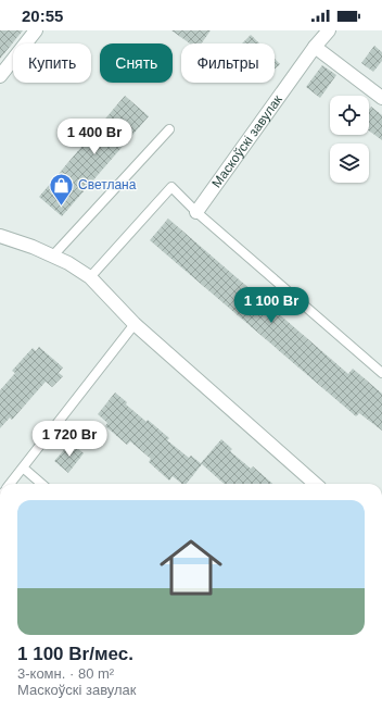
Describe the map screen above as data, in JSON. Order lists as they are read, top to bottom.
{
  "streets": {
    "street": ["Маскоўскі завулак"]
  },
  "places": {
    "shop": ["Светлана"]
  },
  "page": {
    "status": "20:55",
    "chip": ["Купить", "Снять", "Фильтры"],
    "price": ["1 400 Br", "1 100 Br", "1 720 Br"],
    "list": [
      {
        "name": "1 100 Br/мес.",
        "note": "3-комн. · 80 m² · Маскоўскі завулак"
      }
    ]
  }
}
